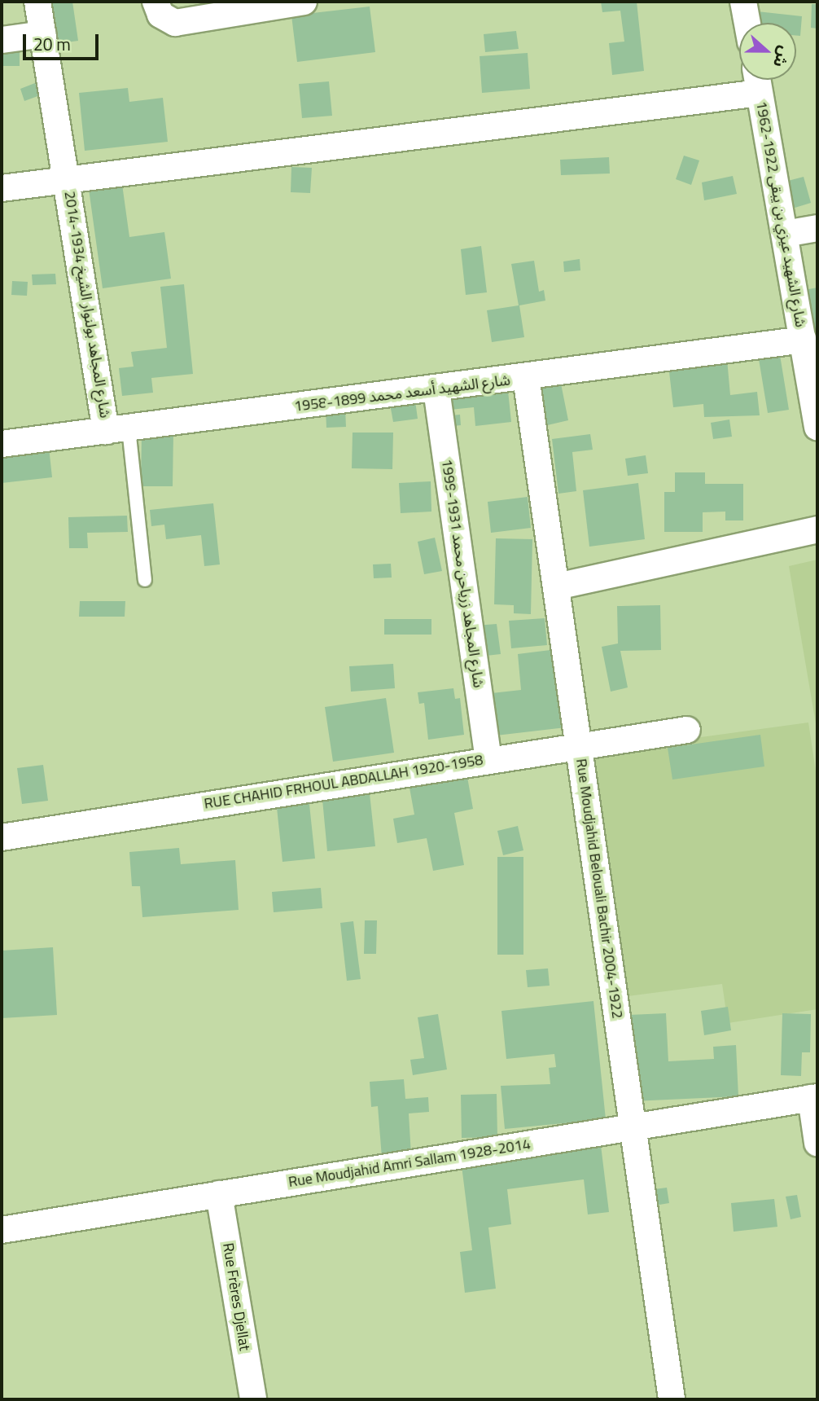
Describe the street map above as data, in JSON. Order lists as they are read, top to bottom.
{
  "streets": {
    "street": [
      "شارع الشهيد عيزي بن يبقى 1922-1962",
      "شارع المجاهد بولنوار الشيخ 1934-2014",
      "شارع الشهيد أسعد محمد 1899-1958",
      "شارع المجاهد زرياحن محمد 1931-1999",
      "RUE CHAHID FRHOUL ABDALLAH 1920-1958",
      "Rue Moudjahid Belouali Bachir 2004-1922",
      "Rue Moudjahid Amri Sallam 1928-2014",
      "Rue Frères Djellat"
    ]
  },
  "crossings": [
    ["شارع الشهيد عيزي بن يبقى 1922-1962", "شارع الشهيد أسعد محمد 1899-1958"],
    ["شارع المجاهد بولنوار الشيخ 1934-2014", "شارع الشهيد أسعد محمد 1899-1958"],
    ["شارع الشهيد أسعد محمد 1899-1958", "شارع المجاهد زرياحن محمد 1931-1999"],
    ["شارع الشهيد أسعد محمد 1899-1958", "Rue Moudjahid Belouali Bachir 2004-1922"],
    ["شارع المجاهد زرياحن محمد 1931-1999", "RUE CHAHID FRHOUL ABDALLAH 1920-1958"],
    ["RUE CHAHID FRHOUL ABDALLAH 1920-1958", "Rue Moudjahid Belouali Bachir 2004-1922"],
    ["Rue Moudjahid Belouali Bachir 2004-1922", "Rue Moudjahid Amri Sallam 1928-2014"],
    ["Rue Moudjahid Amri Sallam 1928-2014", "Rue Frères Djellat"]
  ],
  "scale_bar": "20 m",
  "north": "right"
}
